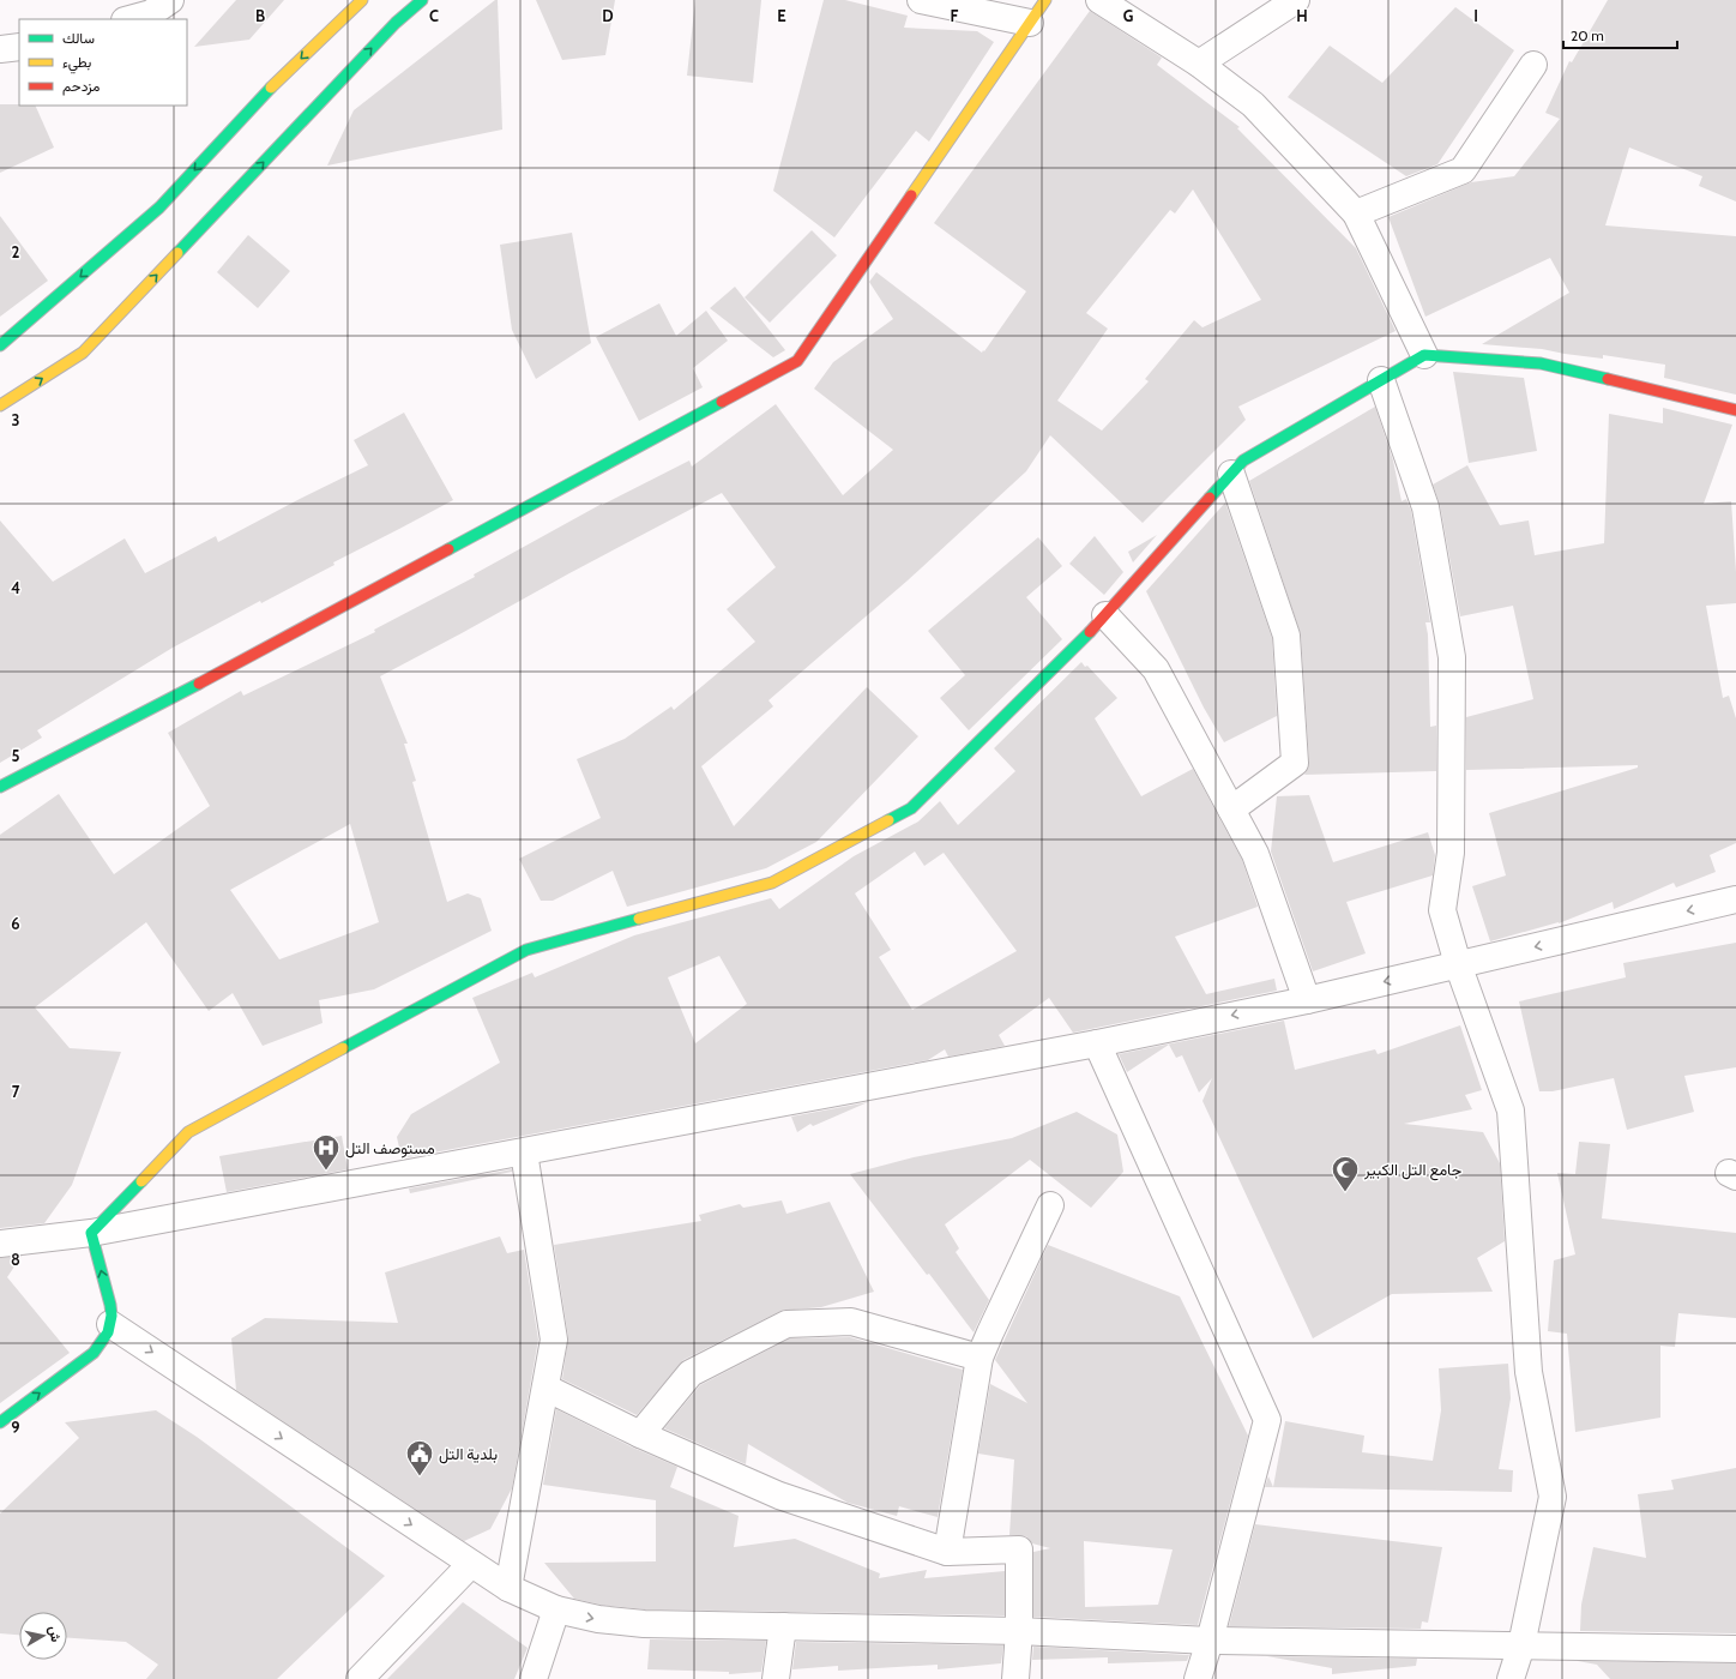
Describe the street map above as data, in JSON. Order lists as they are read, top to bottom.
{
  "places": {
    "hospital": ["مستوصف التل"],
    "mosque": ["جامع التل الكبير"],
    "public building": ["بلدية التل"]
  },
  "legend": ["سالك", "بطيء", "مزدحم"],
  "scale_bar": "20 m",
  "north": "right",
  "grid": {
    "columns": [
      "B",
      "C",
      "D",
      "E",
      "F",
      "G",
      "H",
      "I"
    ],
    "rows": [
      "2",
      "3",
      "4",
      "5",
      "6",
      "7",
      "8",
      "9"
    ]
  }
}
